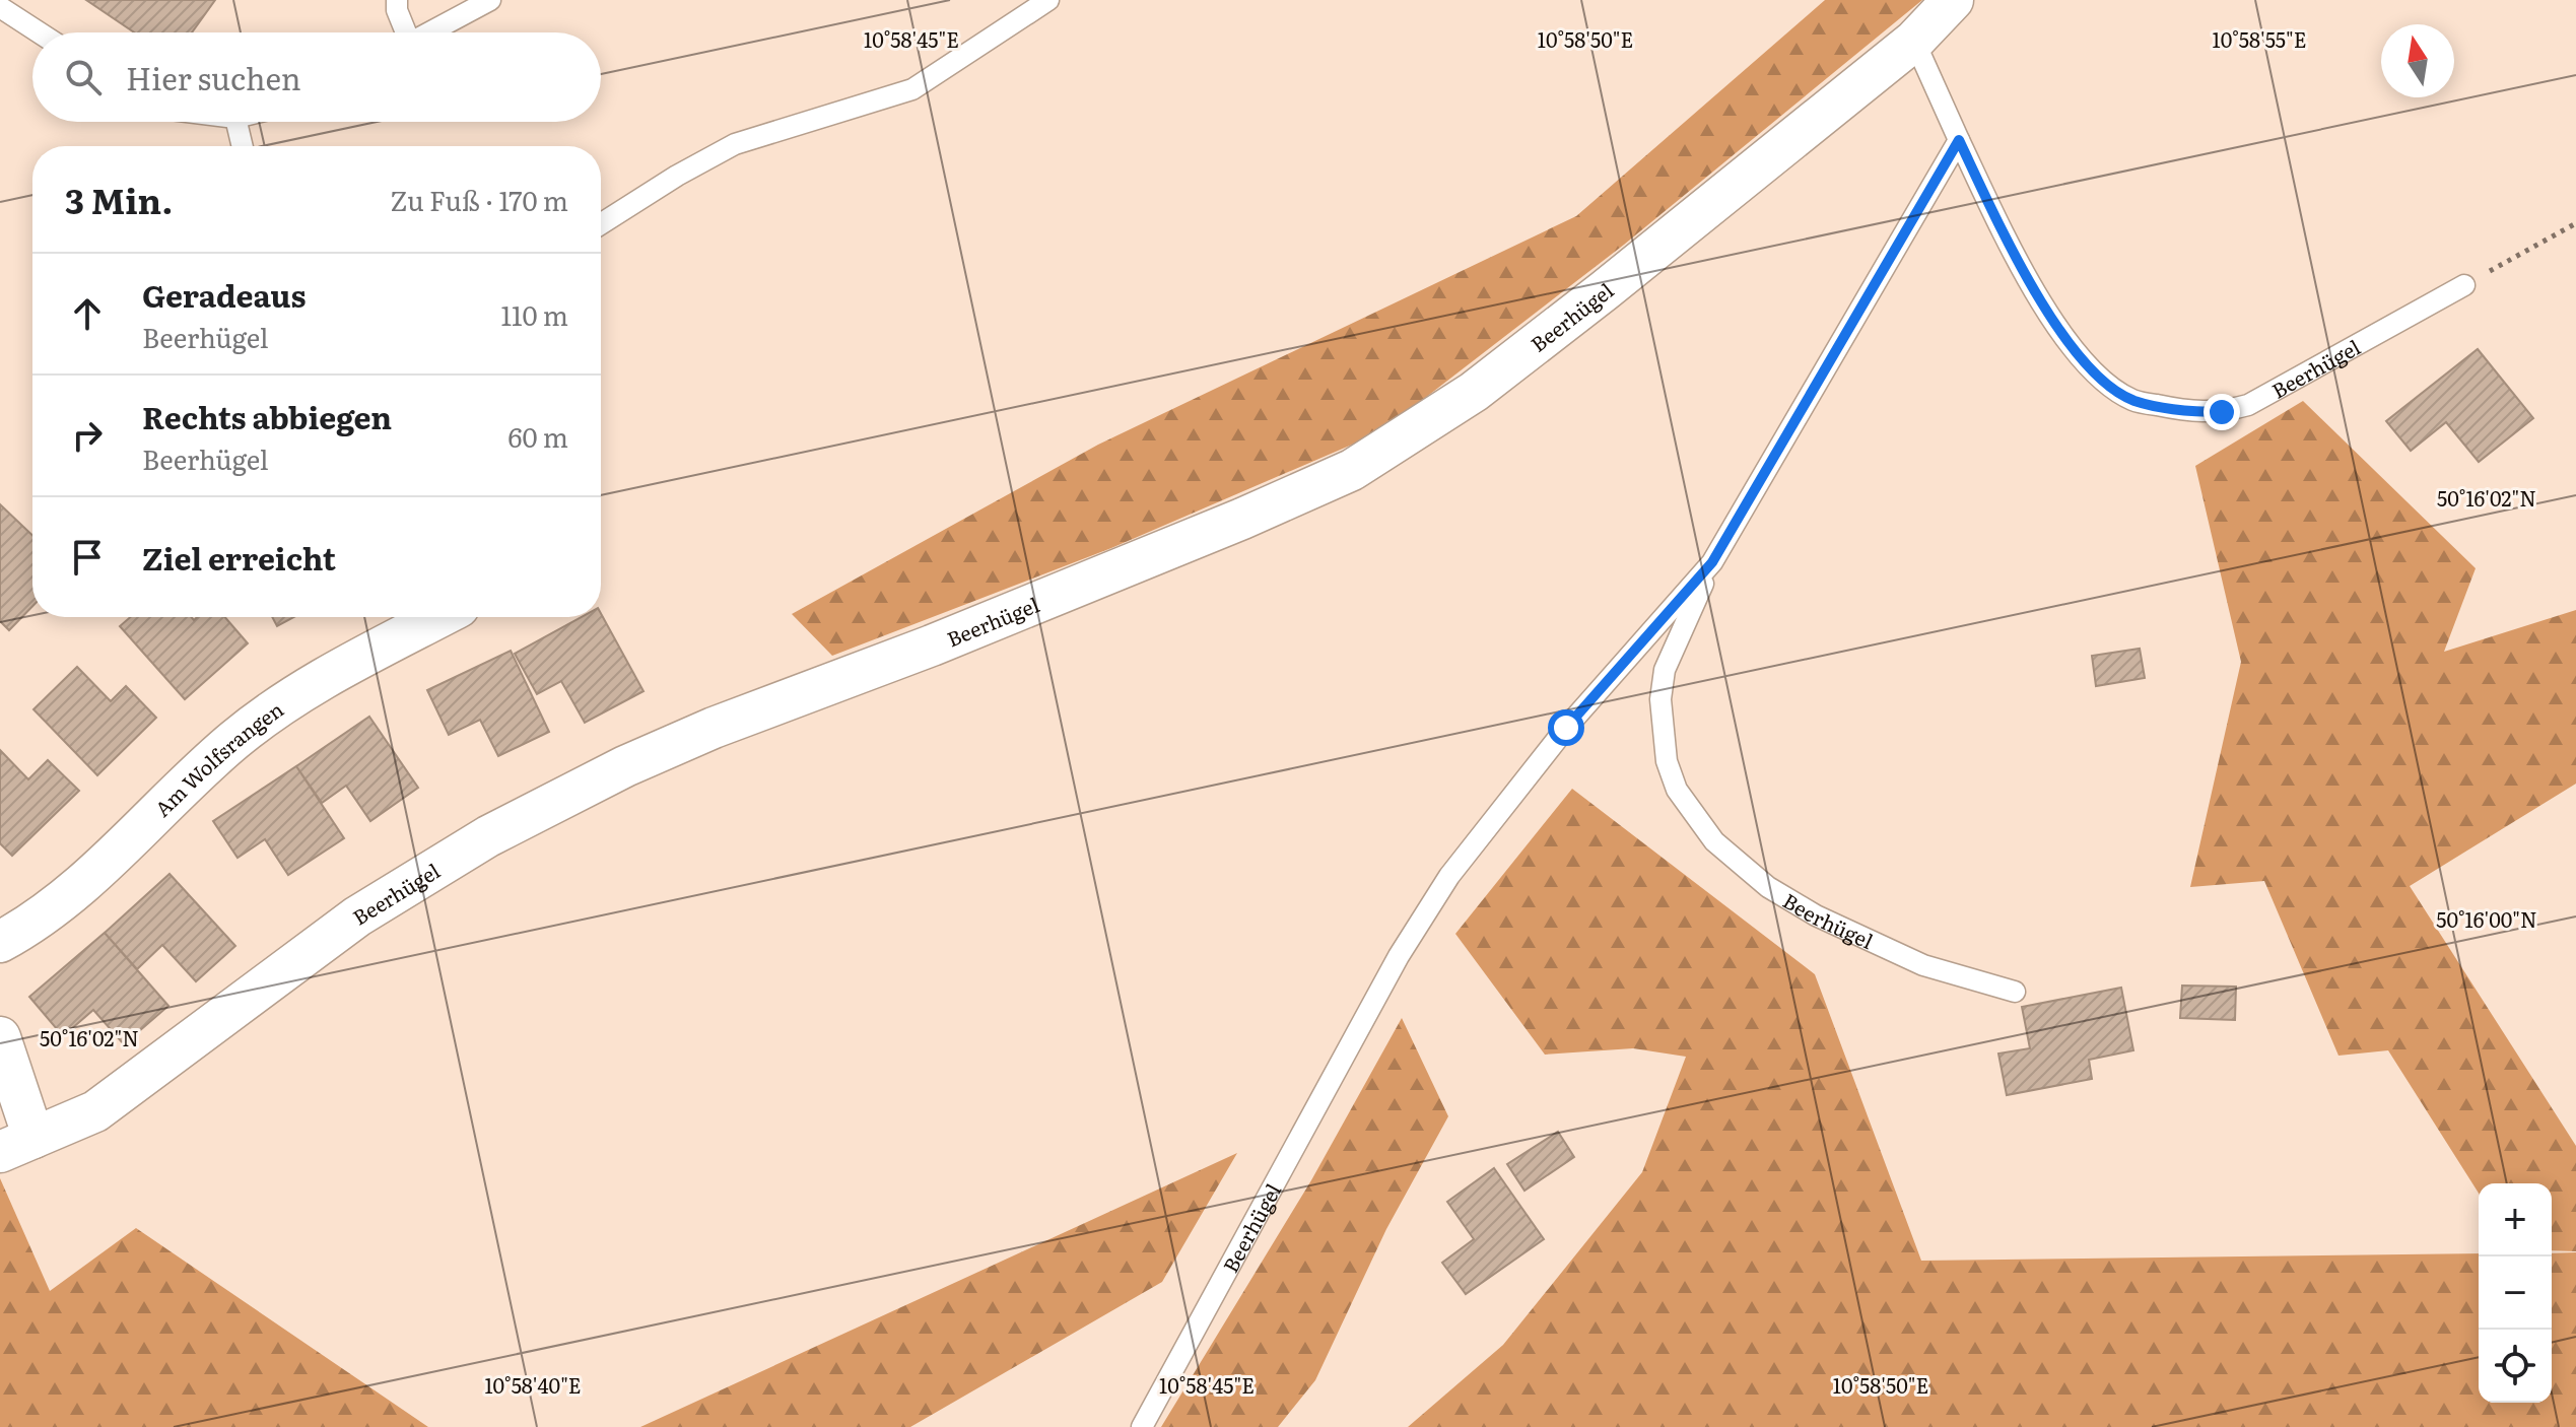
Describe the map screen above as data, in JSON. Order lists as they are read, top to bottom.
{
  "streets": {
    "street": ["Beerhügel", "Am Wolfsrangen"]
  },
  "north": "top",
  "page": {
    "search": "Hier suchen",
    "heading": ["3 Min.", "Zu Fuß · 170 m"],
    "list": [
      ["Geradeaus", "Beerhügel", "110 m"],
      ["Rechts abbiegen", "Beerhügel", "60 m"],
      "Ziel erreicht"
    ],
    "map_buttons": ["+", "−"]
  },
  "coordinates": [
    "10°58'45\"E",
    "10°58'50\"E",
    "10°58'55\"E",
    "50°16'02\"N",
    "50°16'00\"N",
    "10°58'40\"E"
  ]
}
